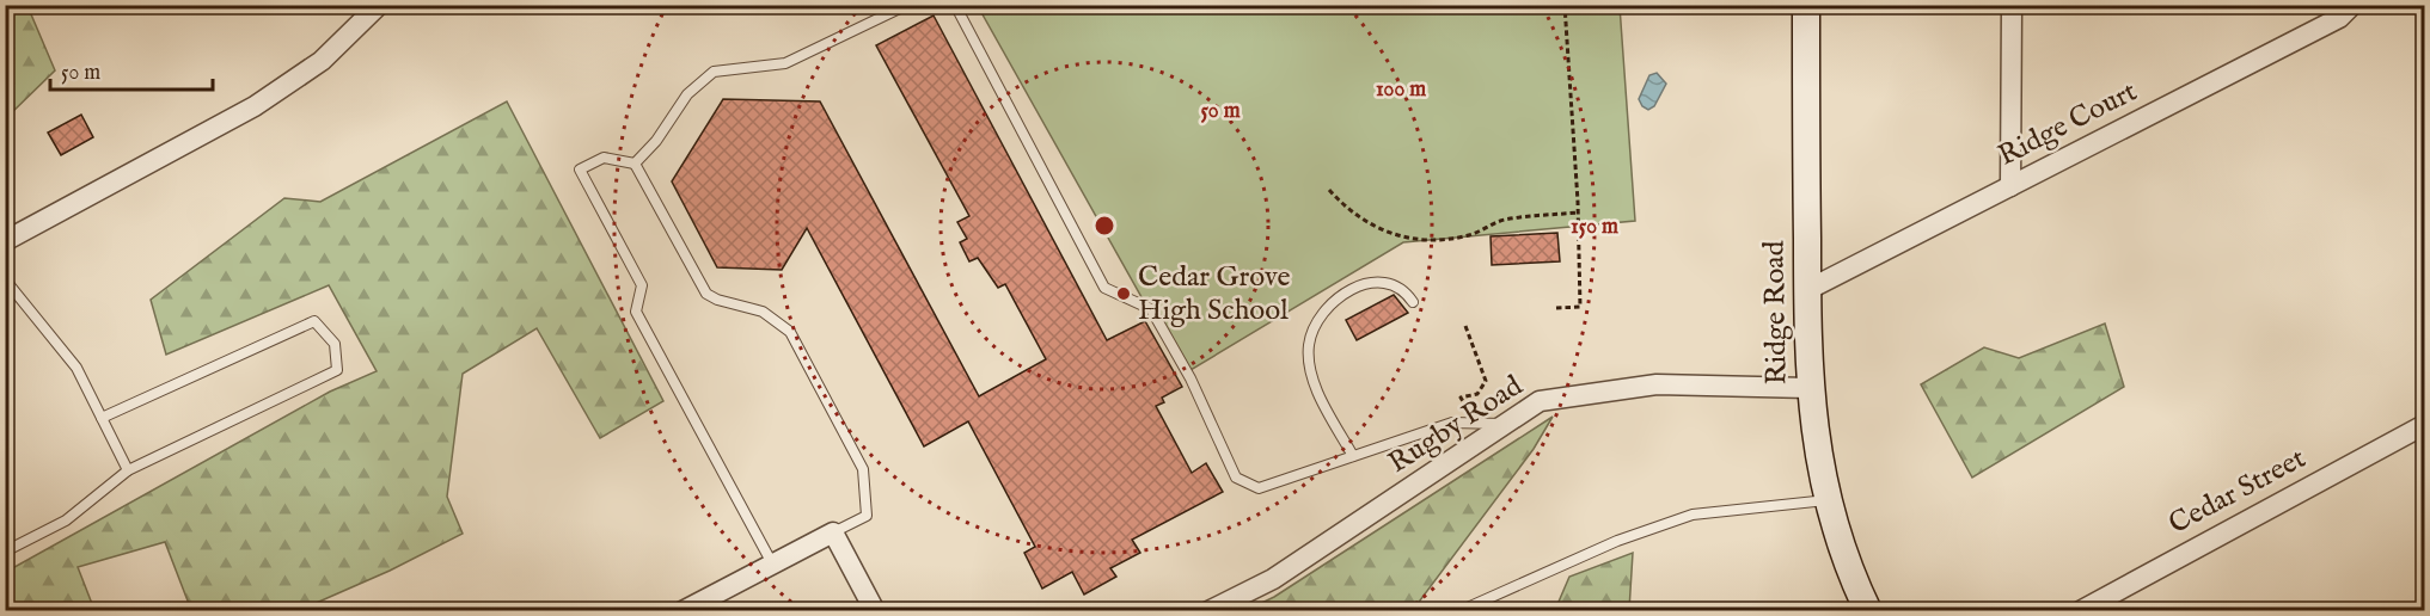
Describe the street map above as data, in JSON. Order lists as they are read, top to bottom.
{
  "streets": {
    "main road": ["Ridge Road"],
    "street": ["Ridge Court", "Rugby Road", "Cedar Street"]
  },
  "crossings": [
    ["Ridge Court", "Ridge Road"],
    ["Ridge Road", "Rugby Road"]
  ],
  "places": ["Cedar Grove High School"],
  "scale_bar": "50 m",
  "rings": ["100 m", "50 m", "150 m"]
}
